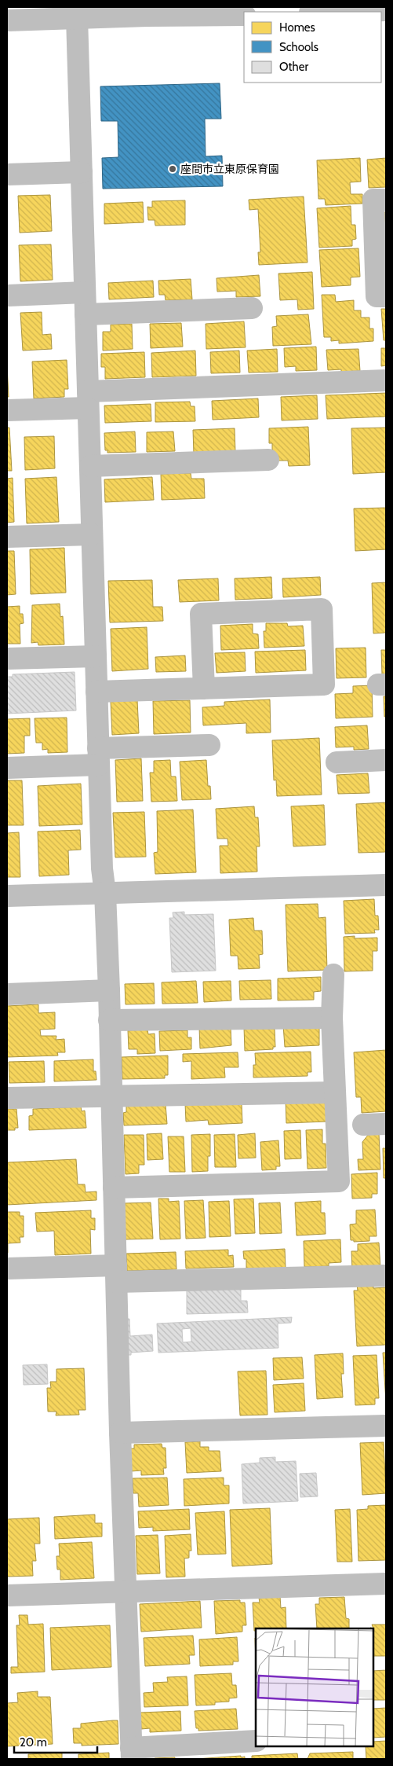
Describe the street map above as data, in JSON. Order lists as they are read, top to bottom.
{
  "places": ["座間市立東原保育園"],
  "legend": ["Homes", "Schools", "Other"],
  "scale_bar": "20 m"
}
